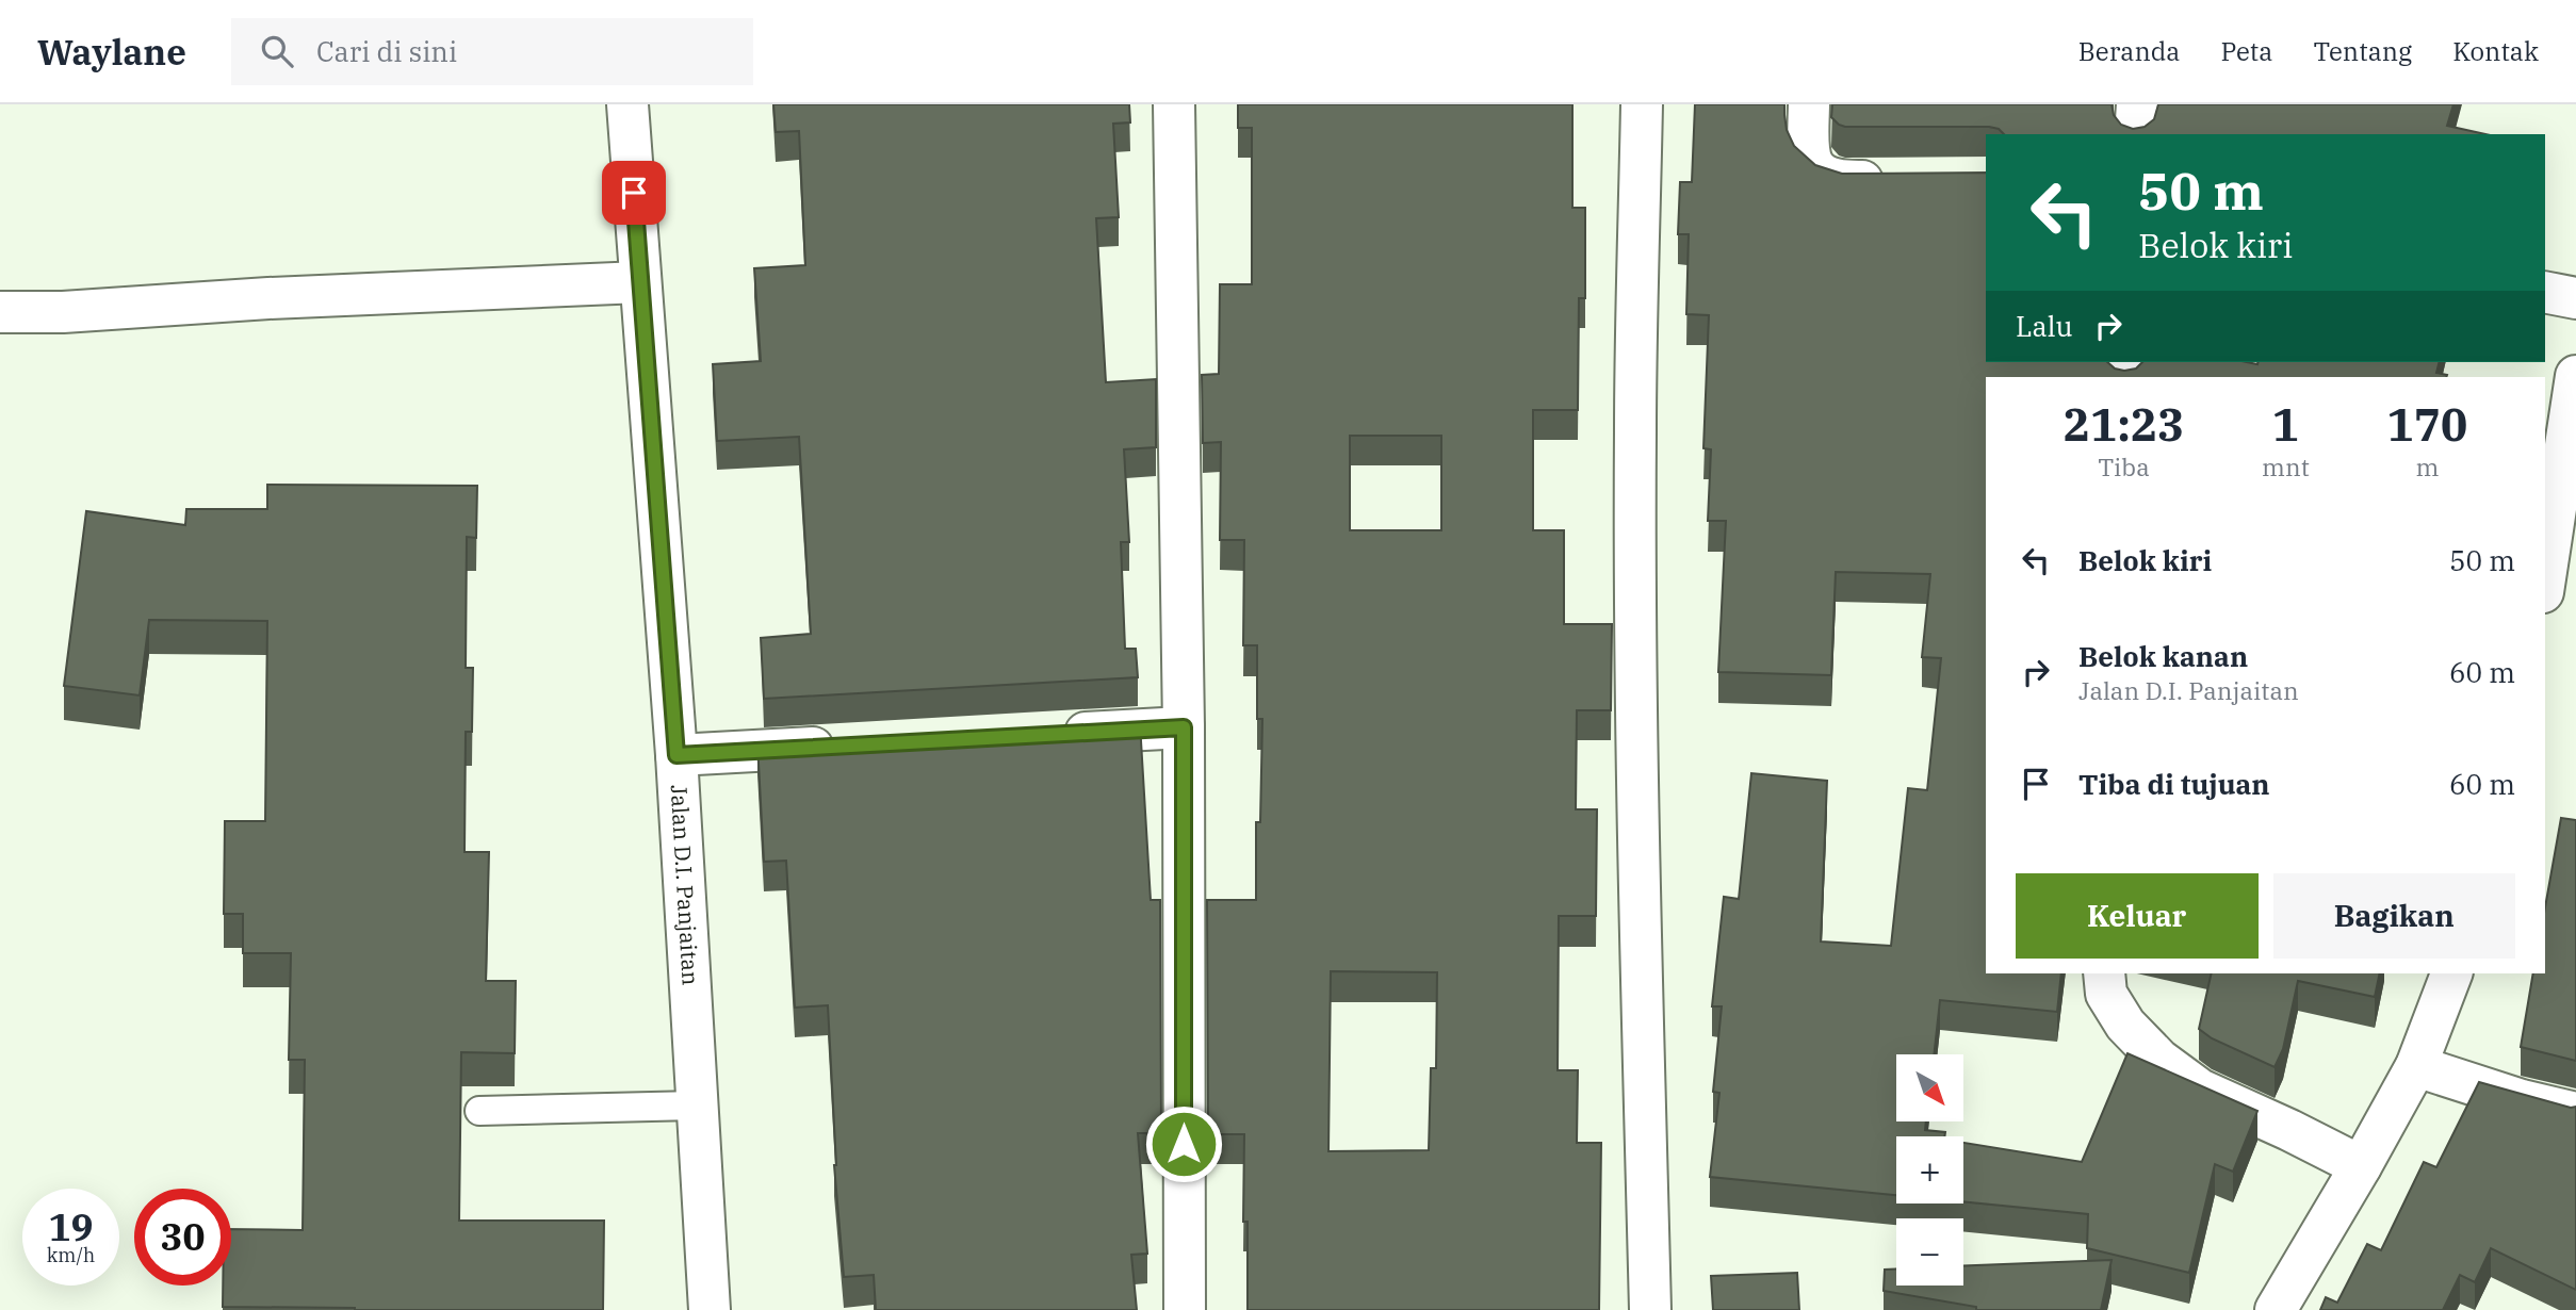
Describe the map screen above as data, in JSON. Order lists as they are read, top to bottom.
{
  "streets": {
    "street": ["Jalan D.I. Panjaitan"]
  },
  "north": "bottom right",
  "page": {
    "header": "Waylane",
    "search": "Cari di sini",
    "nav": [
      "Beranda",
      "Peta",
      "Tentang",
      "Kontak"
    ],
    "turn": ["50 m", "Belok kiri"],
    "then": "Lalu",
    "eta": [
      "21:23",
      "Tiba",
      "1",
      "mnt",
      "170",
      "m"
    ],
    "list": [
      {
        "name": "Belok kiri",
        "value": "50 m"
      },
      {
        "name": "Belok kanan",
        "note": "Jalan D.I. Panjaitan",
        "value": "60 m"
      },
      {
        "name": "Tiba di tujuan",
        "value": "60 m"
      }
    ],
    "buttons": ["Keluar", "Bagikan"],
    "map_buttons": ["+", "−"],
    "speed": "19 km/h",
    "limit": "30"
  }
}
